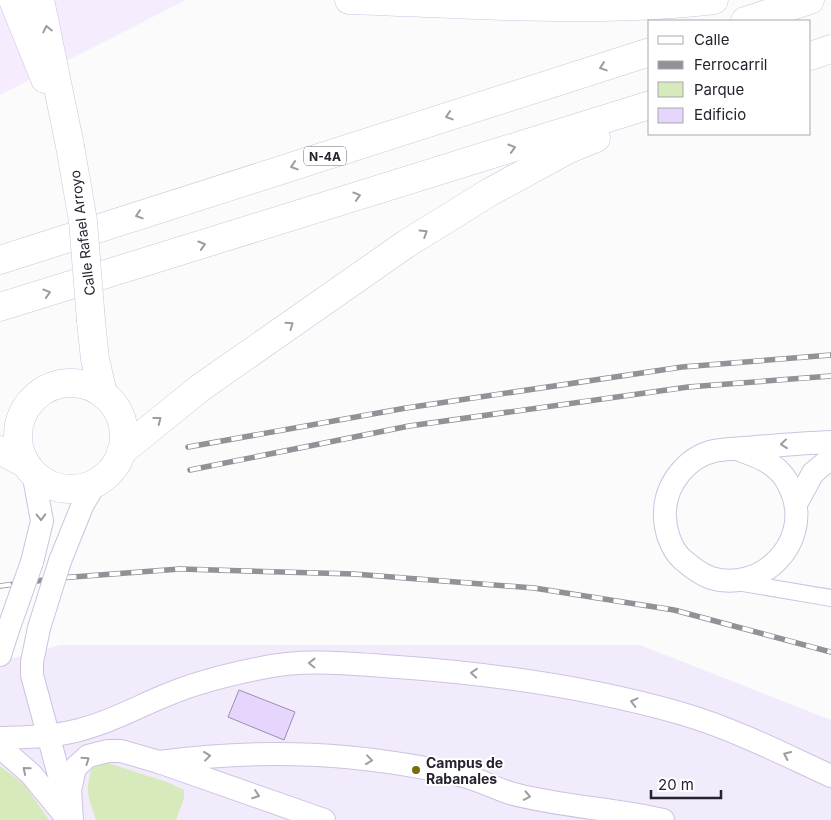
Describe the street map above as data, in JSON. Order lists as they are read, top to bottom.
{
  "streets": {
    "main road": ["N-4A", "Calle Rafael Arroyo"]
  },
  "places": ["Campus de Rabanales"],
  "legend": [
    "Calle",
    "Ferrocarril",
    "Parque",
    "Edificio"
  ],
  "scale_bar": "20 m"
}
